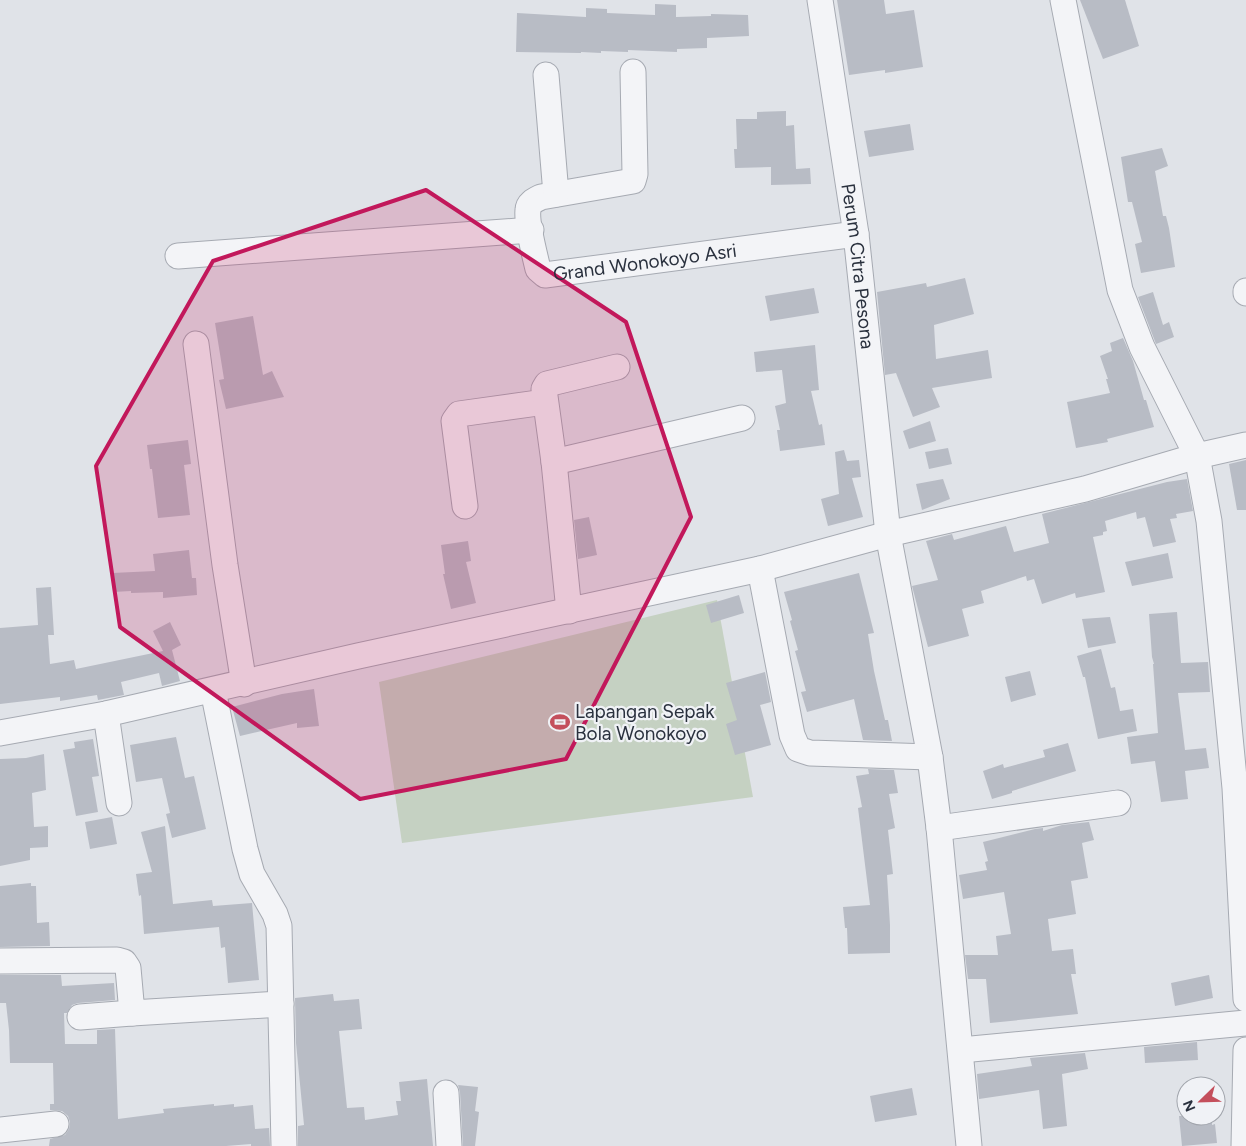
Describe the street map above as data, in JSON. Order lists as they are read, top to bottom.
{
  "streets": {
    "street": ["Grand Wonokoyo Asri", "Perum Citra Pesona"]
  },
  "crossings": [
    ["Grand Wonokoyo Asri", "Perum Citra Pesona"]
  ],
  "places": {
    "sports": ["Lapangan Sepak Bola Wonokoyo"]
  },
  "north": "bottom left"
}
